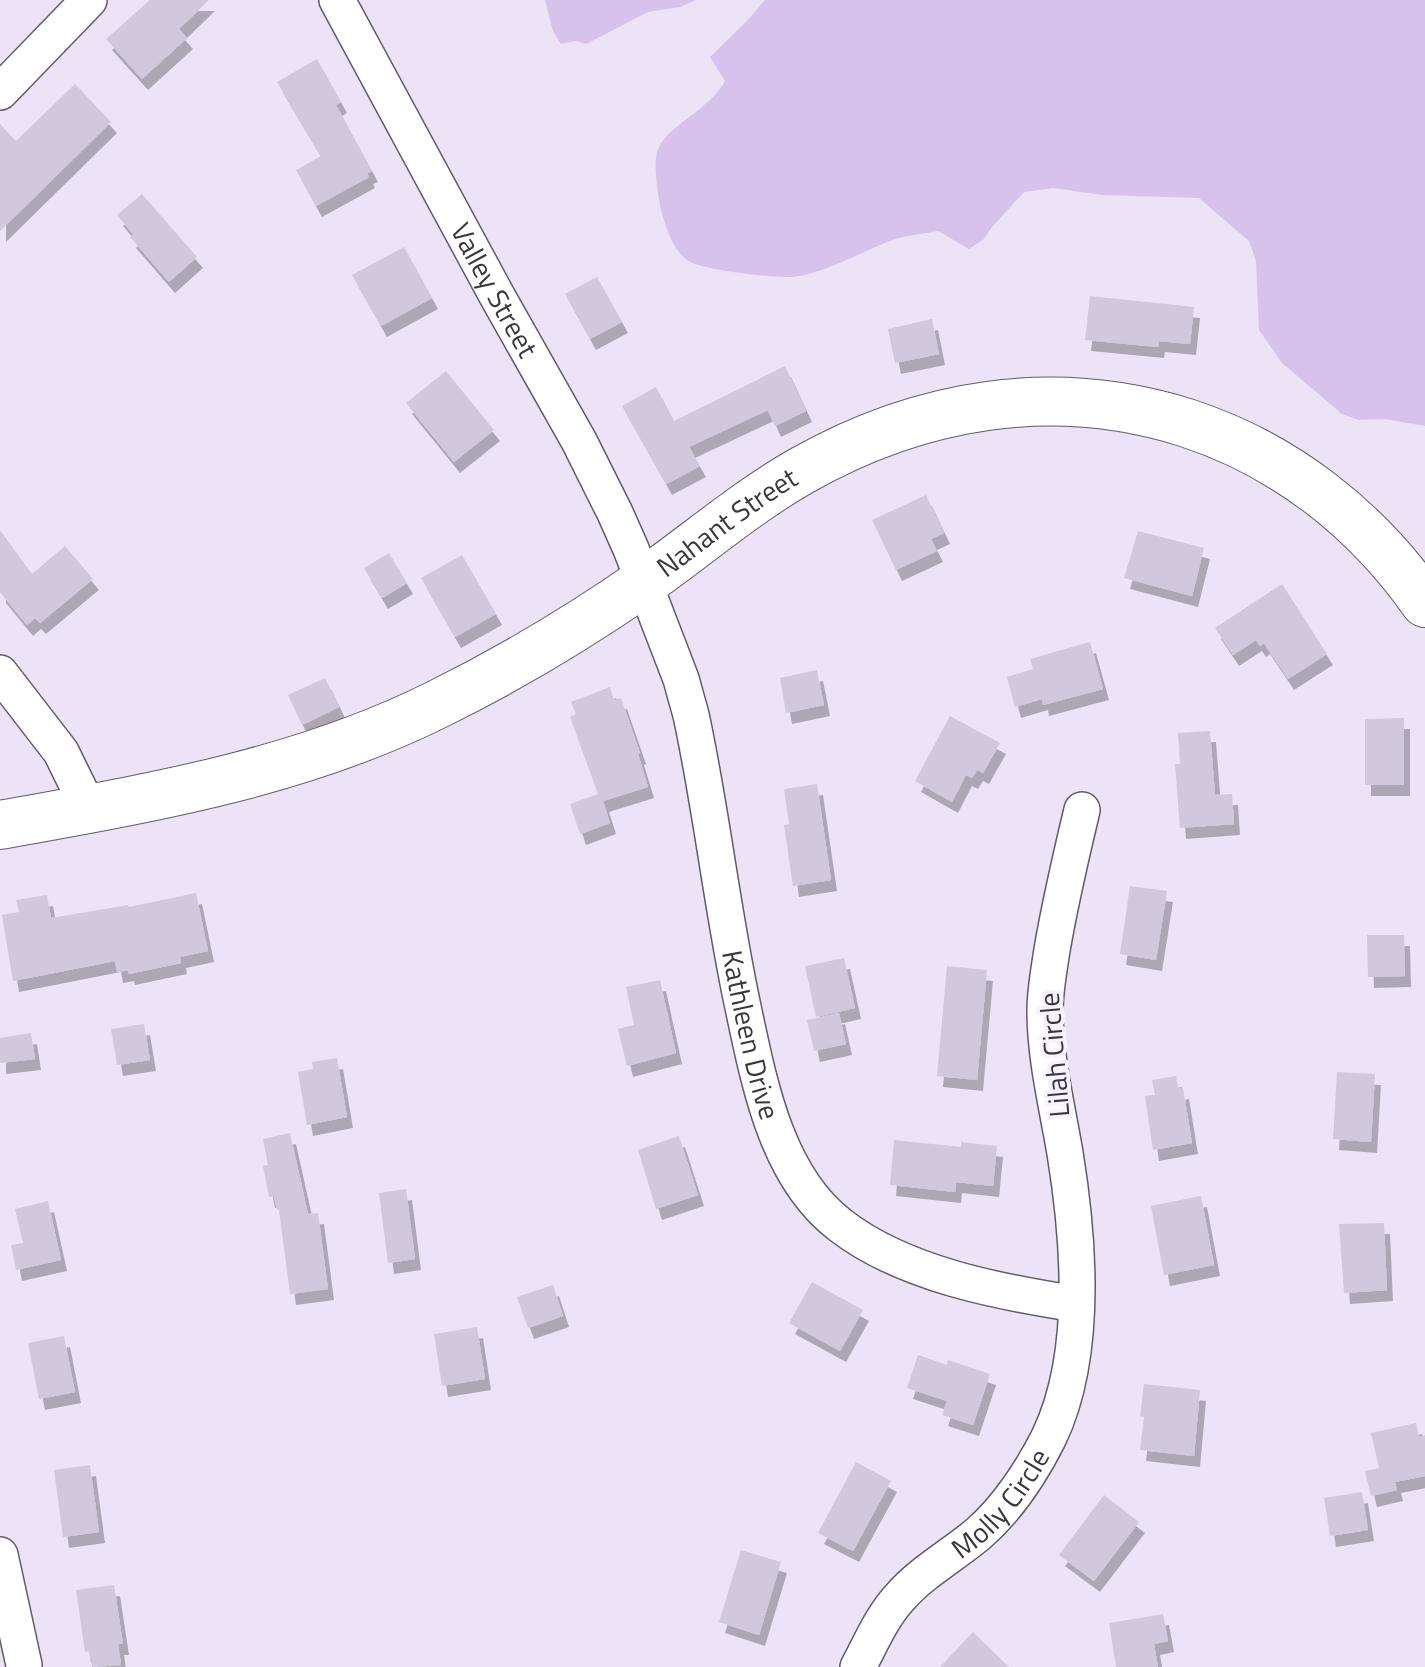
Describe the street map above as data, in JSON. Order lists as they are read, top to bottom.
{
  "streets": {
    "main road": ["Nahant Street"],
    "street": [
      "Valley Street",
      "Kathleen Drive",
      "Lilah Circle",
      "Molly Circle"
    ]
  },
  "crossings": [
    ["Valley Street", "Nahant Street"],
    ["Valley Street", "Kathleen Drive"],
    ["Nahant Street", "Kathleen Drive"],
    ["Kathleen Drive", "Lilah Circle"],
    ["Kathleen Drive", "Molly Circle"],
    ["Lilah Circle", "Molly Circle"]
  ]
}
